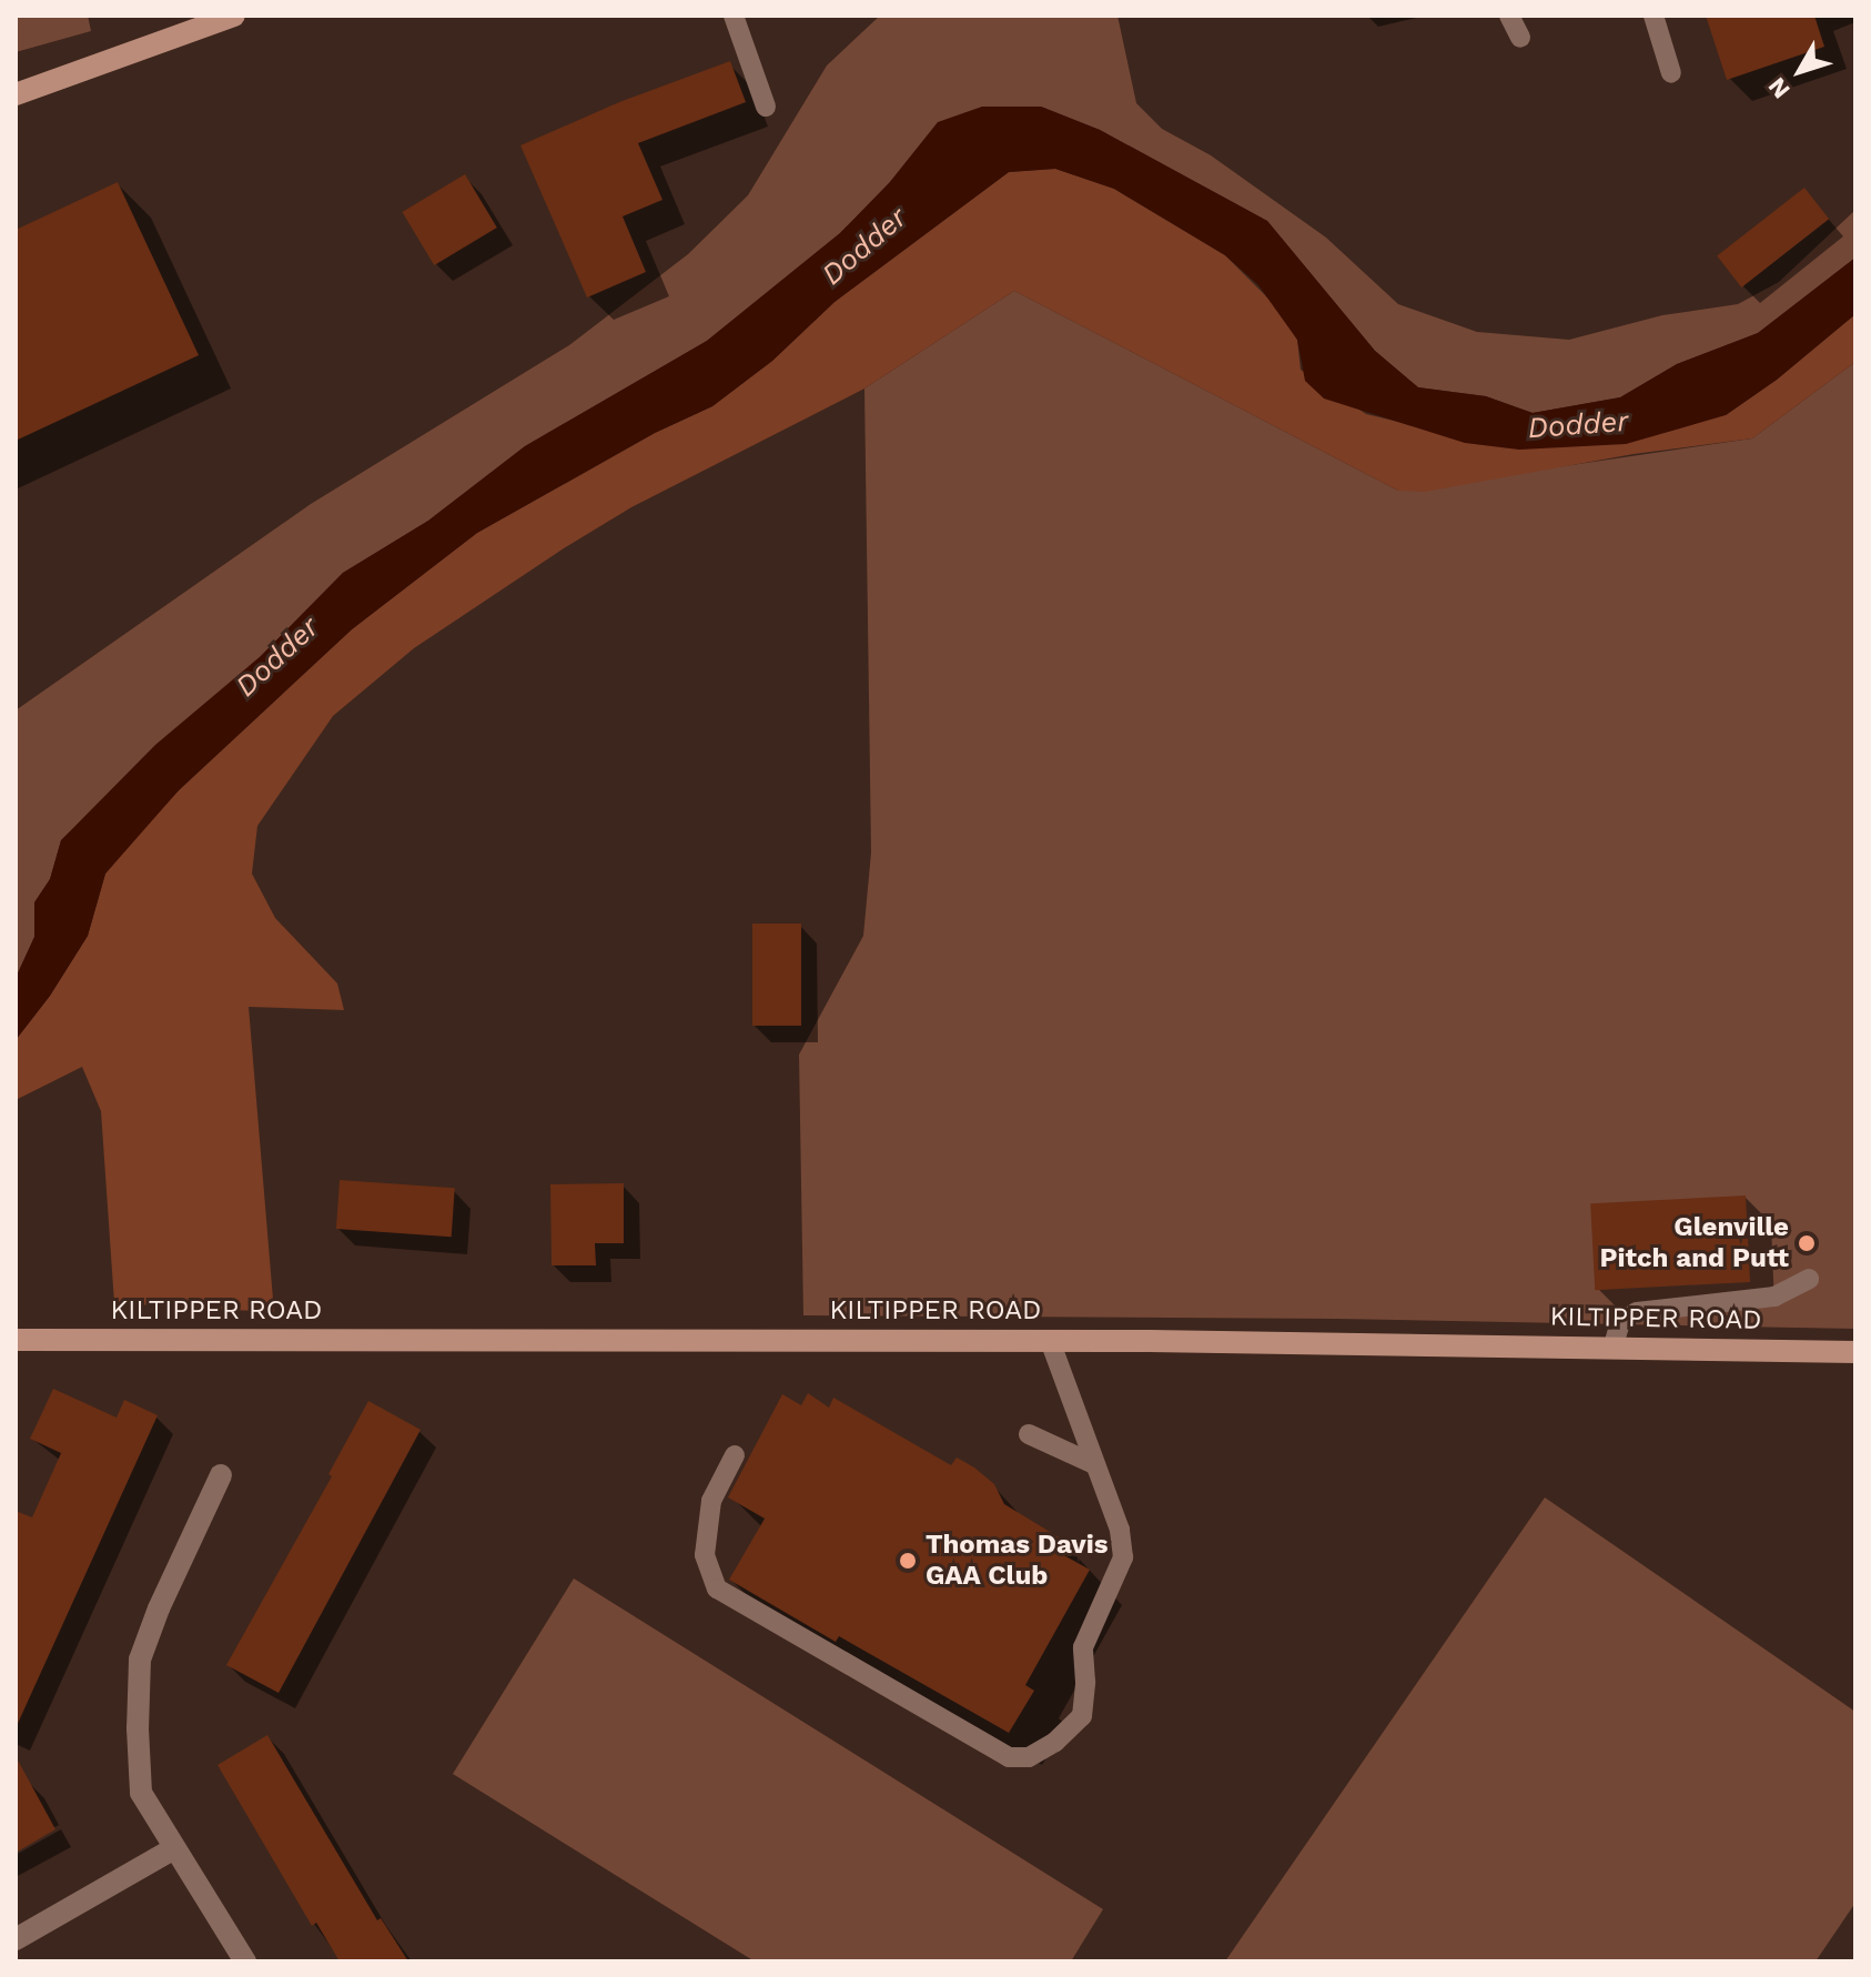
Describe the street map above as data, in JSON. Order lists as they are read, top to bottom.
{
  "streets": {
    "street": ["KILTIPPER ROAD"]
  },
  "water": ["Dodder"],
  "places": ["Glenville Pitch and Putt", "Thomas Davis GAA Club"],
  "north": "bottom left"
}
